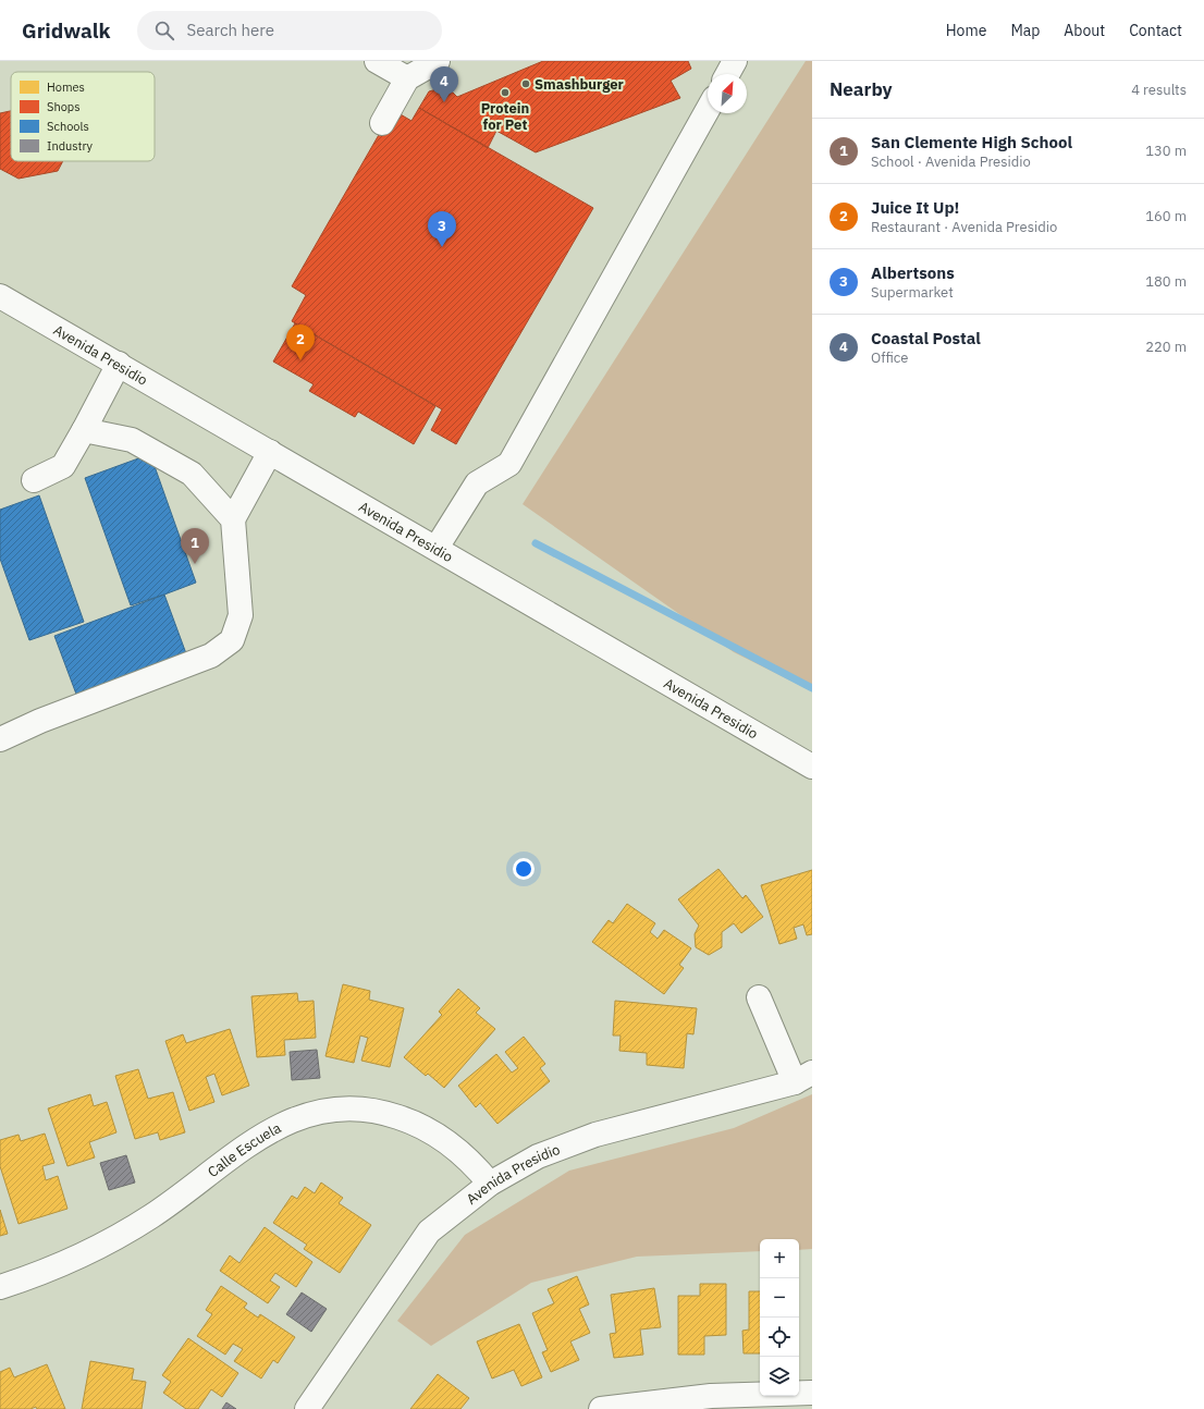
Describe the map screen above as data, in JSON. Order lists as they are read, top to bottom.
{
  "streets": {
    "street": ["Avenida Presidio", "Calle Escuela"]
  },
  "crossings": [
    ["Avenida Presidio", "Calle Escuela"]
  ],
  "places": ["Smashburger", "Protein for Pet"],
  "legend": [
    "Homes",
    "Shops",
    "Schools",
    "Industry"
  ],
  "north": "top right",
  "page": {
    "header": "Gridwalk",
    "search": "Search here",
    "nav": [
      "Home",
      "Map",
      "About",
      "Contact"
    ],
    "heading": ["Nearby", "4 results"],
    "pins": [
      "4",
      "3",
      "2",
      "1"
    ],
    "list": [
      {
        "mark": "1",
        "name": "San Clemente High School",
        "note": "School · Avenida Presidio",
        "value": "130 m"
      },
      {
        "mark": "2",
        "name": "Juice It Up!",
        "note": "Restaurant · Avenida Presidio",
        "value": "160 m"
      },
      {
        "mark": "3",
        "name": "Albertsons",
        "note": "Supermarket",
        "value": "180 m"
      },
      {
        "mark": "4",
        "name": "Coastal Postal",
        "note": "Office",
        "value": "220 m"
      }
    ],
    "map_buttons": ["+", "−"]
  }
}
